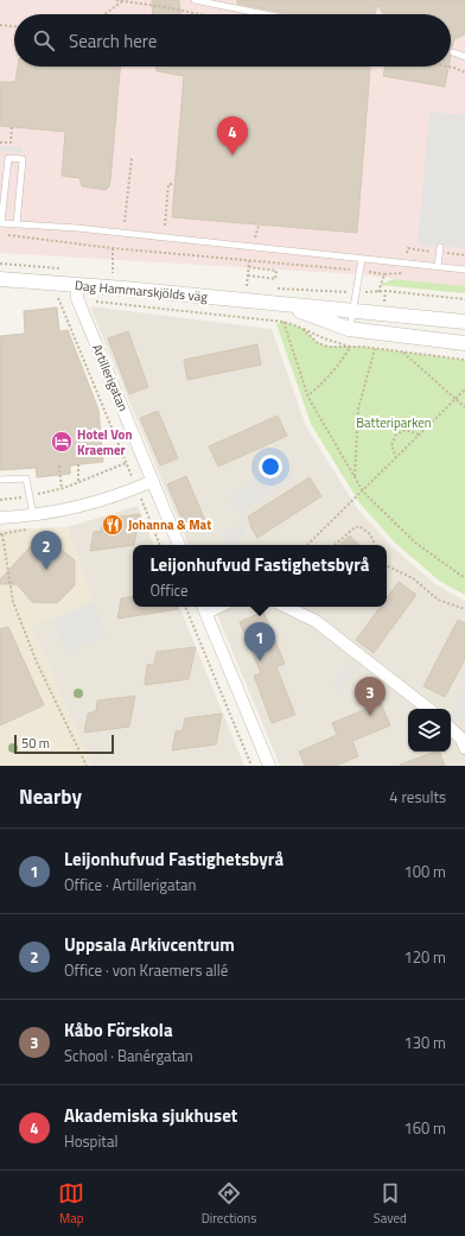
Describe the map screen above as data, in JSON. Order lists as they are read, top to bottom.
{
  "streets": {
    "street": ["Dag Hammarskjölds väg", "Artillerigatan"]
  },
  "crossings": [
    ["Dag Hammarskjölds väg", "Artillerigatan"]
  ],
  "parks": ["Batteriparken"],
  "places": {
    "hotel": ["Hotel Von Kraemer"],
    "restaurant": ["Johanna & Mat"]
  },
  "scale_bar": "50 m",
  "page": {
    "search": "Search here",
    "pins": [
      "4",
      "2",
      "1",
      "3"
    ],
    "popup": ["Leijonhufvud Fastighetsbyrå", "Office"],
    "scale": "50 m",
    "heading": ["Nearby", "4 results"],
    "list": [
      {
        "mark": "1",
        "name": "Leijonhufvud Fastighetsbyrå",
        "note": "Office · Artillerigatan",
        "value": "100 m"
      },
      {
        "mark": "2",
        "name": "Uppsala Arkivcentrum",
        "note": "Office · von Kraemers allé",
        "value": "120 m"
      },
      {
        "mark": "3",
        "name": "Kåbo Förskola",
        "note": "School · Banérgatan",
        "value": "130 m"
      },
      {
        "mark": "4",
        "name": "Akademiska sjukhuset",
        "note": "Hospital",
        "value": "160 m"
      }
    ],
    "nav": ["Map", "Directions", "Saved"]
  }
}
